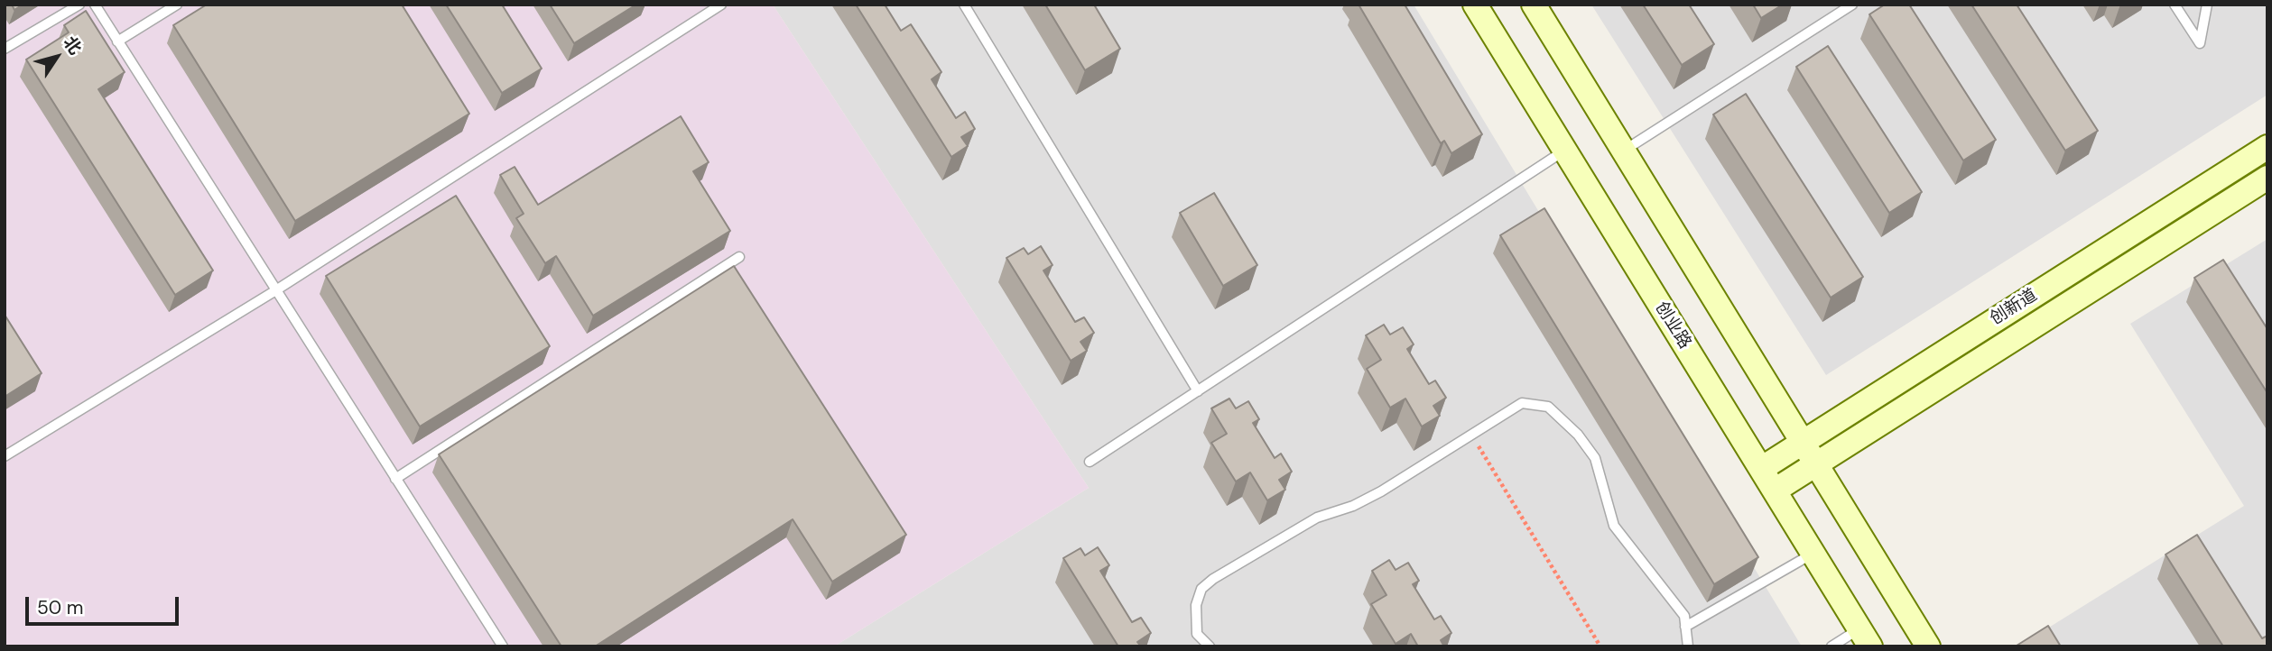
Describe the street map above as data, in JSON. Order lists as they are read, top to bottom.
{
  "streets": {
    "main road": ["创新道", "创业路"]
  },
  "crossings": [
    ["创新道", "创业路"]
  ],
  "scale_bar": "50 m",
  "north": "top right"
}
